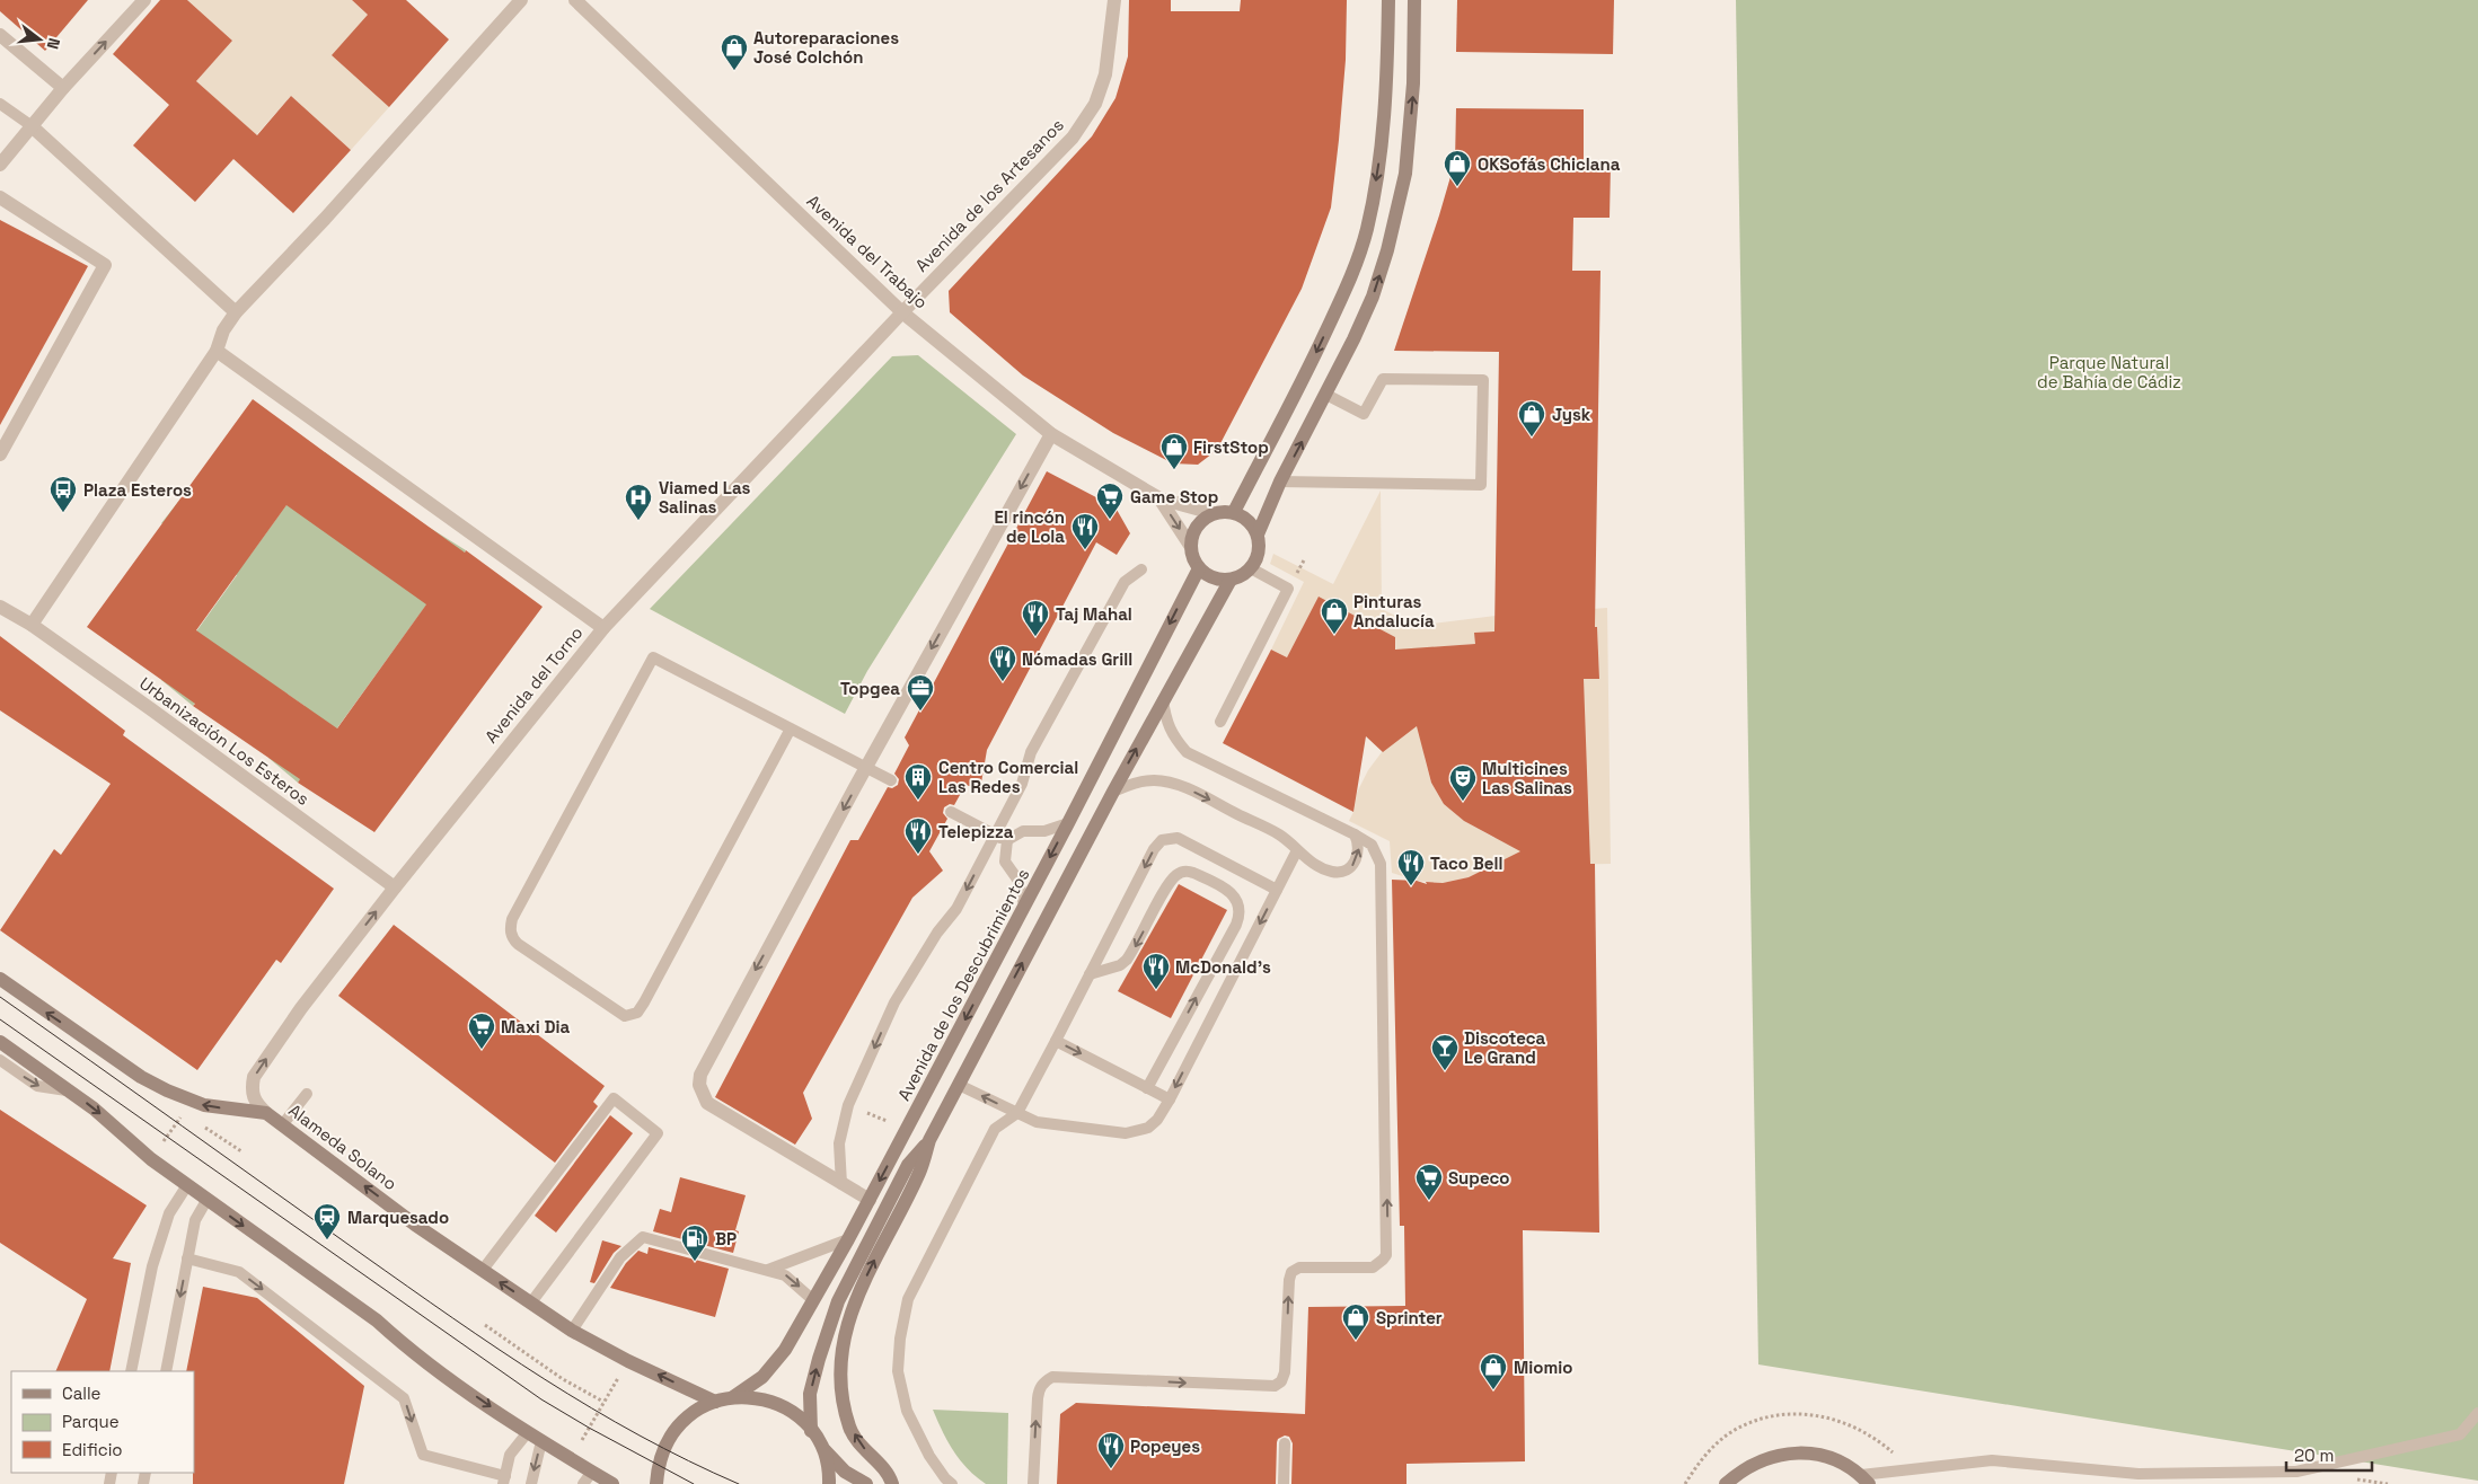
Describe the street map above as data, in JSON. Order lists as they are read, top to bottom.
{
  "streets": {
    "main road": ["Avenida de los Descubrimientos", "Alameda Solano"],
    "street": [
      "Avenida de los Artesanos",
      "Avenida del Trabajo",
      "Avenida del Torno",
      "Urbanización Los Esteros"
    ]
  },
  "crossings": [
    ["Avenida de los Artesanos", "Avenida del Trabajo"],
    ["Avenida de los Artesanos", "Avenida del Torno"],
    ["Avenida del Trabajo", "Avenida del Torno"],
    ["Avenida del Torno", "Urbanización Los Esteros"],
    ["Avenida del Torno", "Alameda Solano"]
  ],
  "parks": ["Parque Natural de Bahía de Cádiz"],
  "places": {
    "shop": [
      "Autoreparaciones José Colchón",
      "OKSofás Chiclana",
      "Jysk",
      "FirstStop",
      "Pinturas Andalucía",
      "Sprinter",
      "Miomio"
    ],
    "bus stop": ["Plaza Esteros"],
    "supermarket": ["Game Stop", "Maxi Dia", "Supeco"],
    "hospital": ["Viamed Las Salinas"],
    "restaurant": [
      "El rincón de Lola",
      "Taj Mahal",
      "Nómadas Grill",
      "Telepizza",
      "Taco Bell",
      "McDonald's",
      "Popeyes"
    ],
    "office": ["Topgea"],
    "building": ["Centro Comercial Las Redes"],
    "theatre": ["Multicines Las Salinas"],
    "bar": ["Discoteca Le Grand"],
    "station": ["Marquesado"],
    "fuel station": ["BP"]
  },
  "legend": ["Calle", "Parque", "Edificio"],
  "scale_bar": "20 m",
  "north": "right"
}
